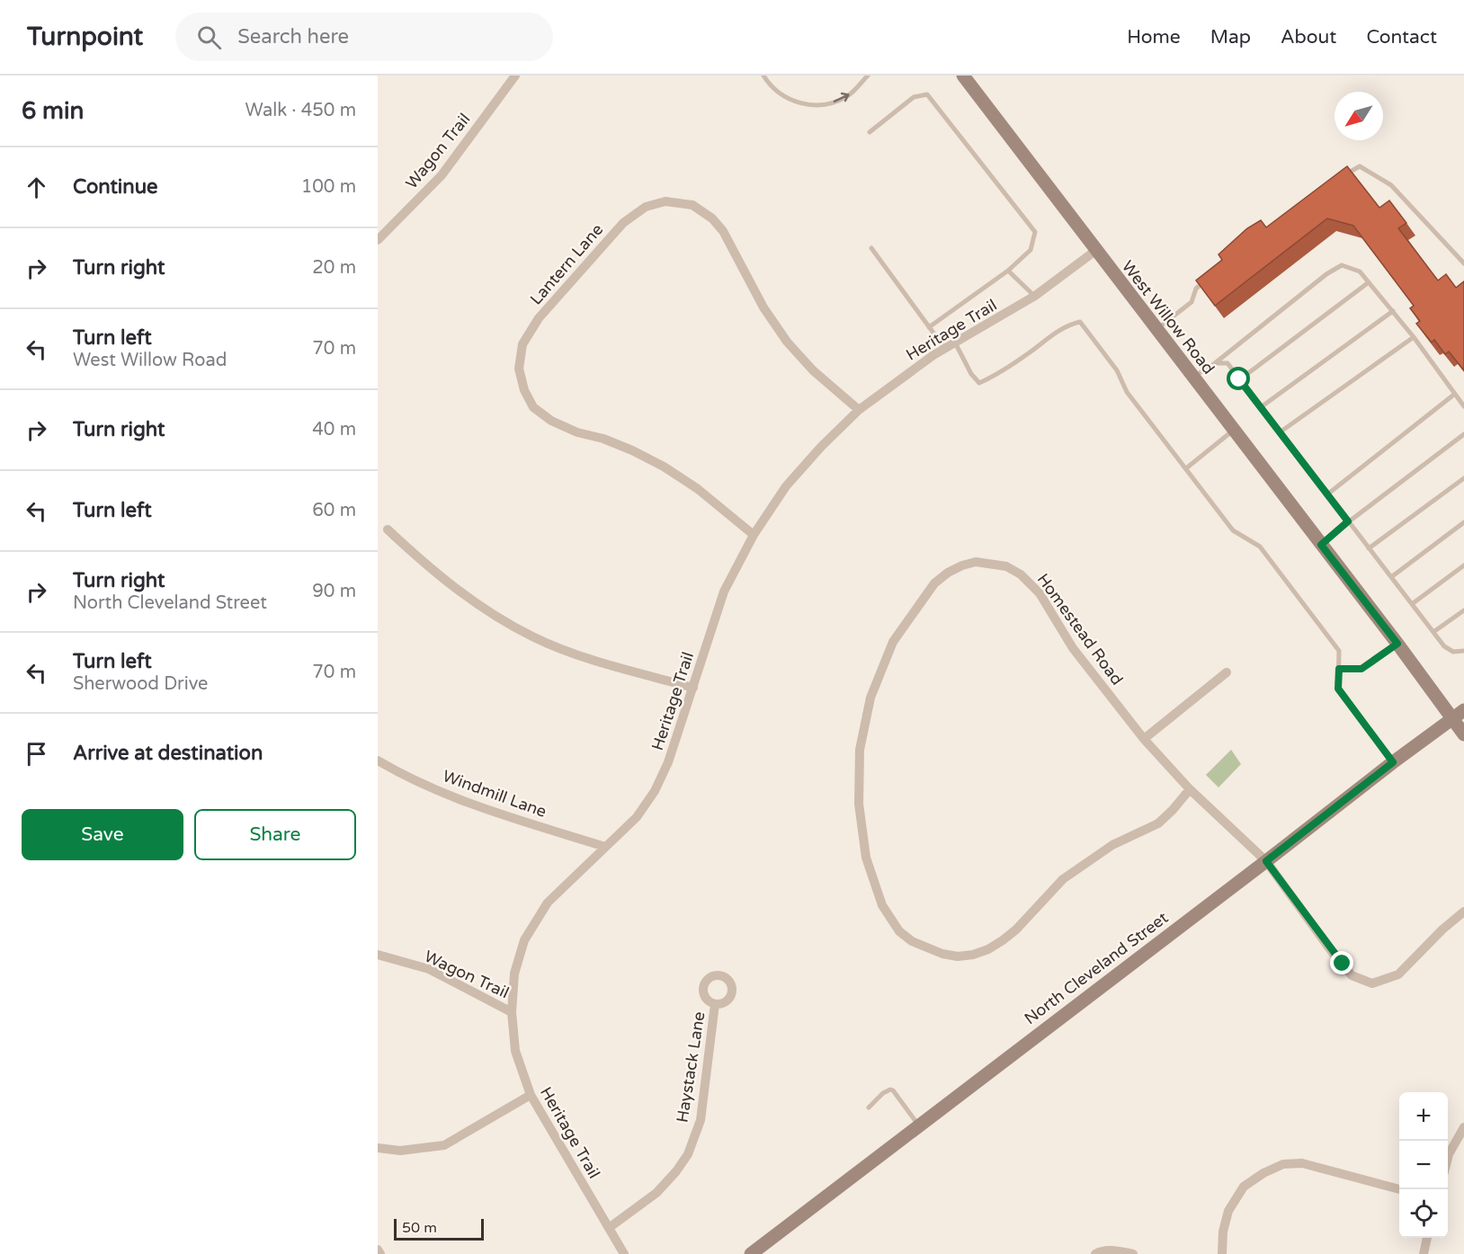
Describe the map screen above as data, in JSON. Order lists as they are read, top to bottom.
{
  "streets": {
    "street": [
      "Wagon Trail",
      "Lantern Lane",
      "West Willow Road",
      "Heritage Trail",
      "Homestead Road",
      "Windmill Lane",
      "North Cleveland Street",
      "Haystack Lane"
    ]
  },
  "crossings": [
    ["Wagon Trail", "Heritage Trail"],
    ["Lantern Lane", "Heritage Trail"],
    ["West Willow Road", "Heritage Trail"],
    ["West Willow Road", "North Cleveland Street"],
    ["Heritage Trail", "Windmill Lane"],
    ["Heritage Trail", "Haystack Lane"],
    ["Homestead Road", "North Cleveland Street"]
  ],
  "scale_bar": "50 m",
  "north": "bottom left",
  "page": {
    "header": "Turnpoint",
    "search": "Search here",
    "nav": [
      "Home",
      "Map",
      "About",
      "Contact"
    ],
    "heading": ["6 min", "Walk · 450 m"],
    "list": [
      ["Continue", "100 m"],
      ["Turn right", "20 m"],
      ["Turn left", "West Willow Road", "70 m"],
      ["Turn right", "40 m"],
      ["Turn left", "60 m"],
      ["Turn right", "North Cleveland Street", "90 m"],
      ["Turn left", "Sherwood Drive", "70 m"],
      "Arrive at destination"
    ],
    "buttons": ["Save", "Share"],
    "map_buttons": ["+", "−"],
    "scale": "50 m"
  }
}
